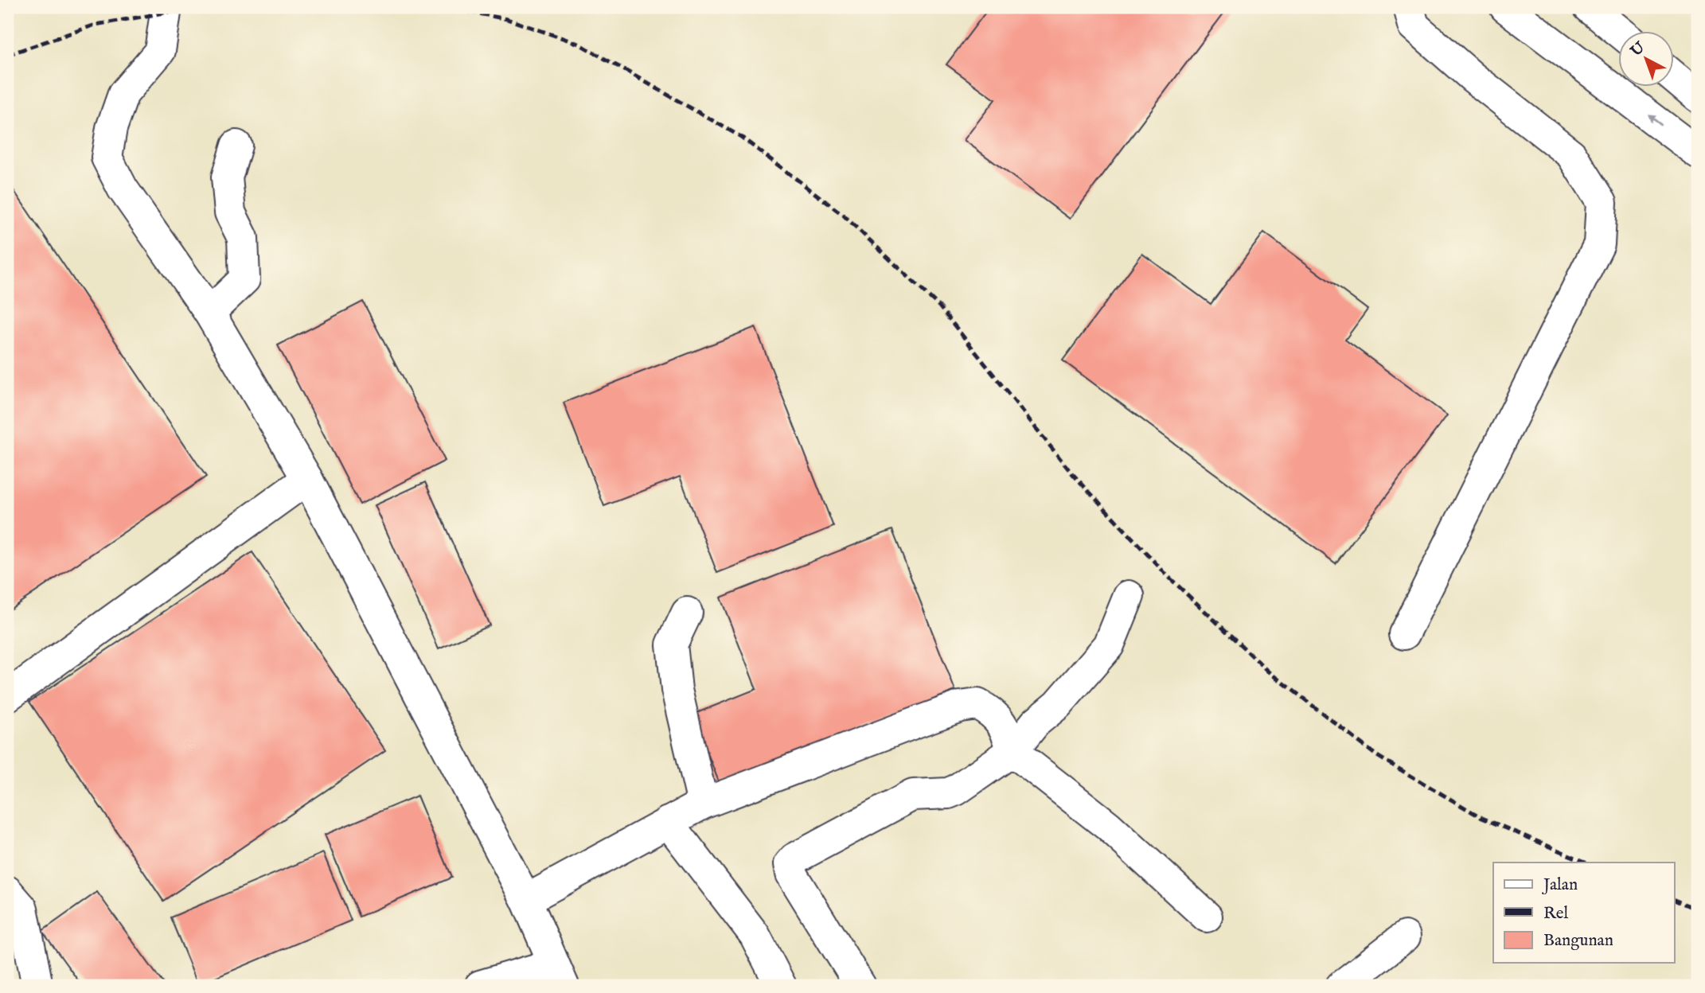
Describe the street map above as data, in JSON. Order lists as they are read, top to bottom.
{
  "legend": ["Jalan", "Rel", "Bangunan"],
  "north": "top left"
}
